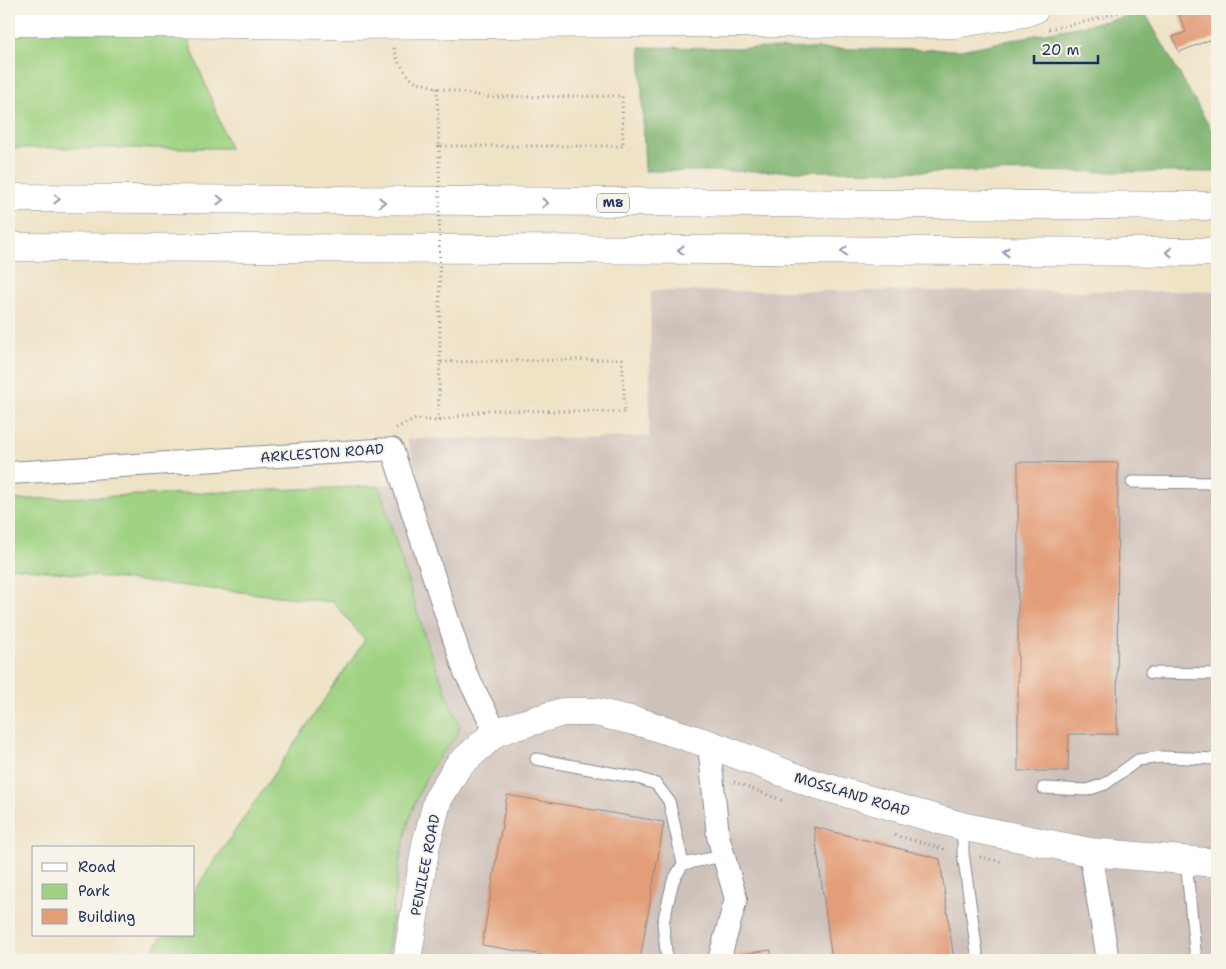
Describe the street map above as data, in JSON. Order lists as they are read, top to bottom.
{
  "streets": {
    "main road": ["M8", "MOSSLAND ROAD", "PENILEE ROAD"],
    "street": ["ARKLESTON ROAD"]
  },
  "crossings": [
    ["ARKLESTON ROAD", "MOSSLAND ROAD"],
    ["ARKLESTON ROAD", "PENILEE ROAD"],
    ["MOSSLAND ROAD", "PENILEE ROAD"]
  ],
  "legend": ["Road", "Park", "Building"],
  "scale_bar": "20 m"
}
